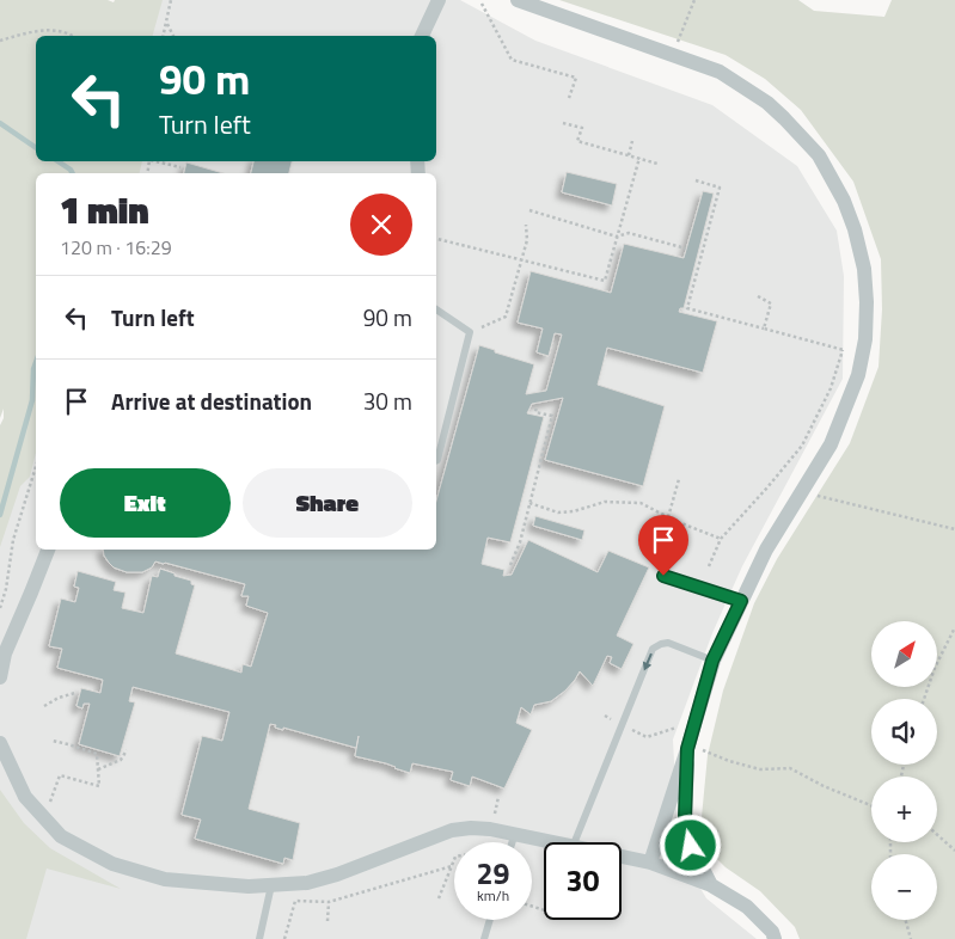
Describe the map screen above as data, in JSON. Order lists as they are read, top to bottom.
{
  "north": "top right",
  "page": {
    "turn": ["90 m", "Turn left"],
    "heading": ["1 min", "120 m · 16:29"],
    "list": [
      {
        "name": "Turn left",
        "value": "90 m"
      },
      {
        "name": "Arrive at destination",
        "value": "30 m"
      }
    ],
    "buttons": ["Exit", "Share"],
    "map_buttons": ["+", "−"],
    "speed": "29 km/h",
    "limit": "30"
  }
}
